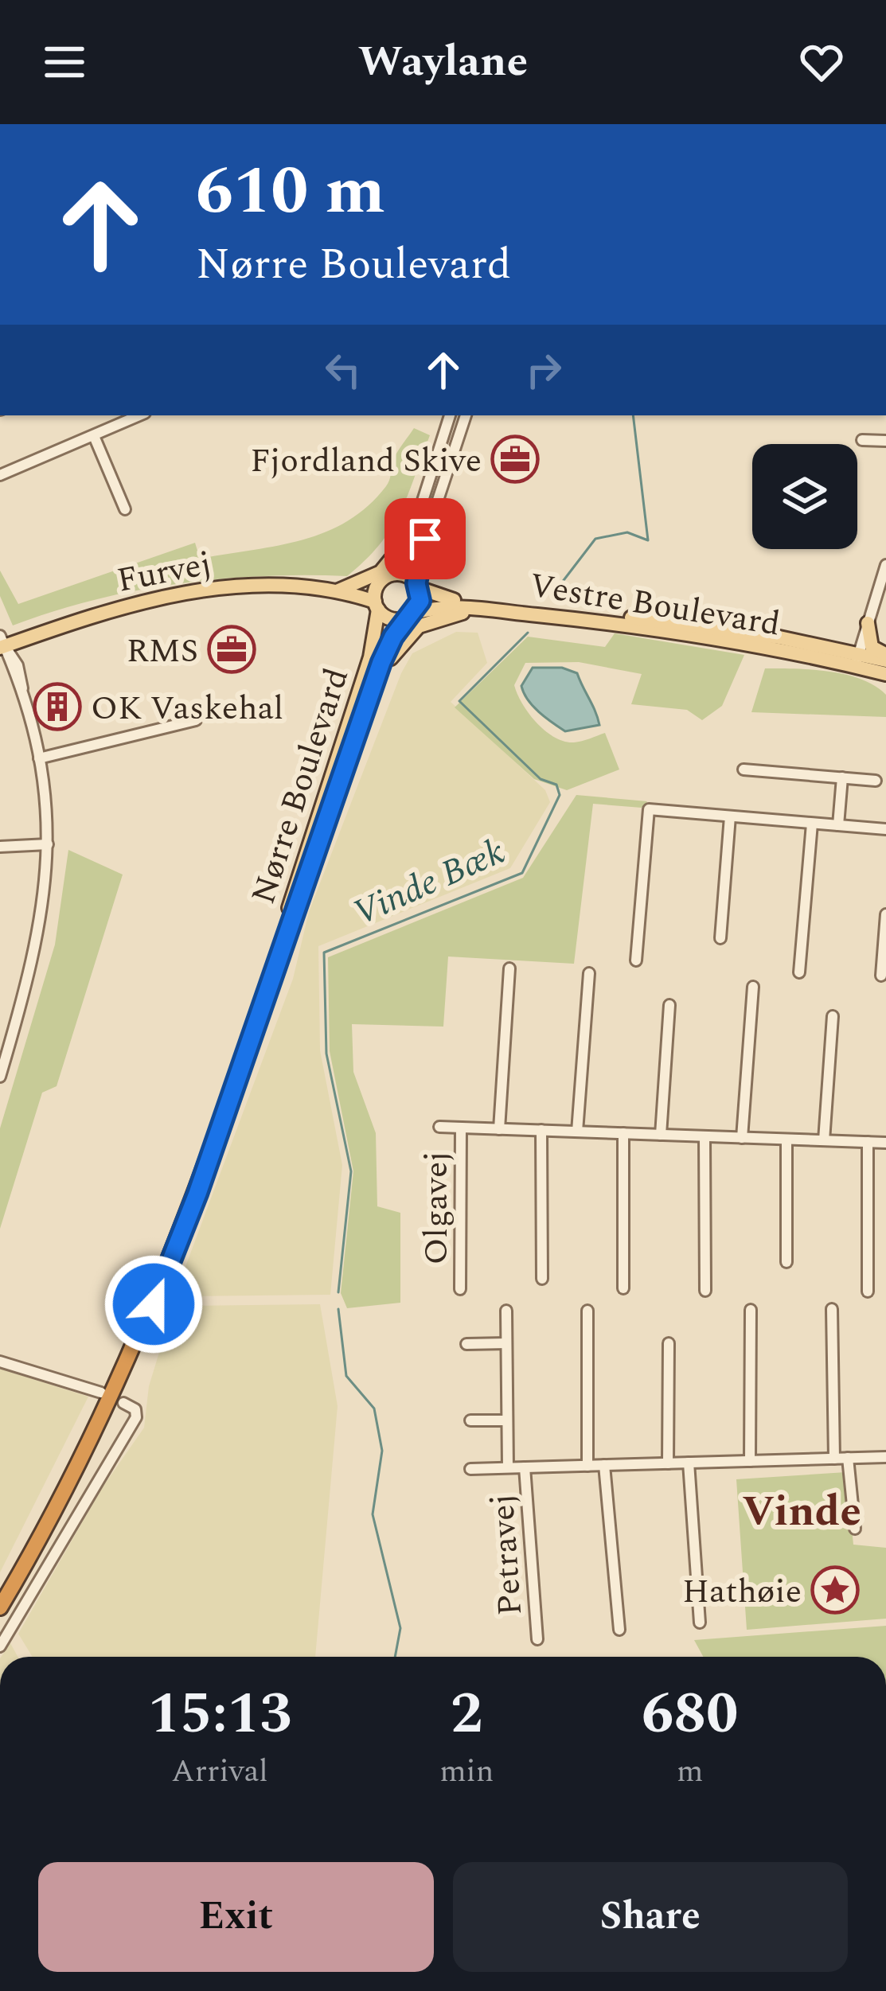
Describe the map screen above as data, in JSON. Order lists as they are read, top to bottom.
{
  "streets": {
    "highway": ["Nørre Boulevard"],
    "main road": ["Furvej", "Vestre Boulevard"],
    "street": ["Olgavej", "Petravej"]
  },
  "crossings": [
    ["Furvej", "Vestre Boulevard"],
    ["Furvej", "Nørre Boulevard"],
    ["Vestre Boulevard", "Nørre Boulevard"]
  ],
  "districts": ["Vinde"],
  "water": ["Vinde Bæk"],
  "places": {
    "office": ["Fjordland Skive", "RMS"],
    "building": ["OK Vaskehal"],
    "place": ["Hathøie"]
  },
  "page": {
    "header": "Waylane",
    "turn": ["610 m", "Nørre Boulevard"],
    "eta": [
      "15:13",
      "Arrival",
      "2",
      "min",
      "680",
      "m"
    ],
    "buttons": ["Exit", "Share"]
  }
}
